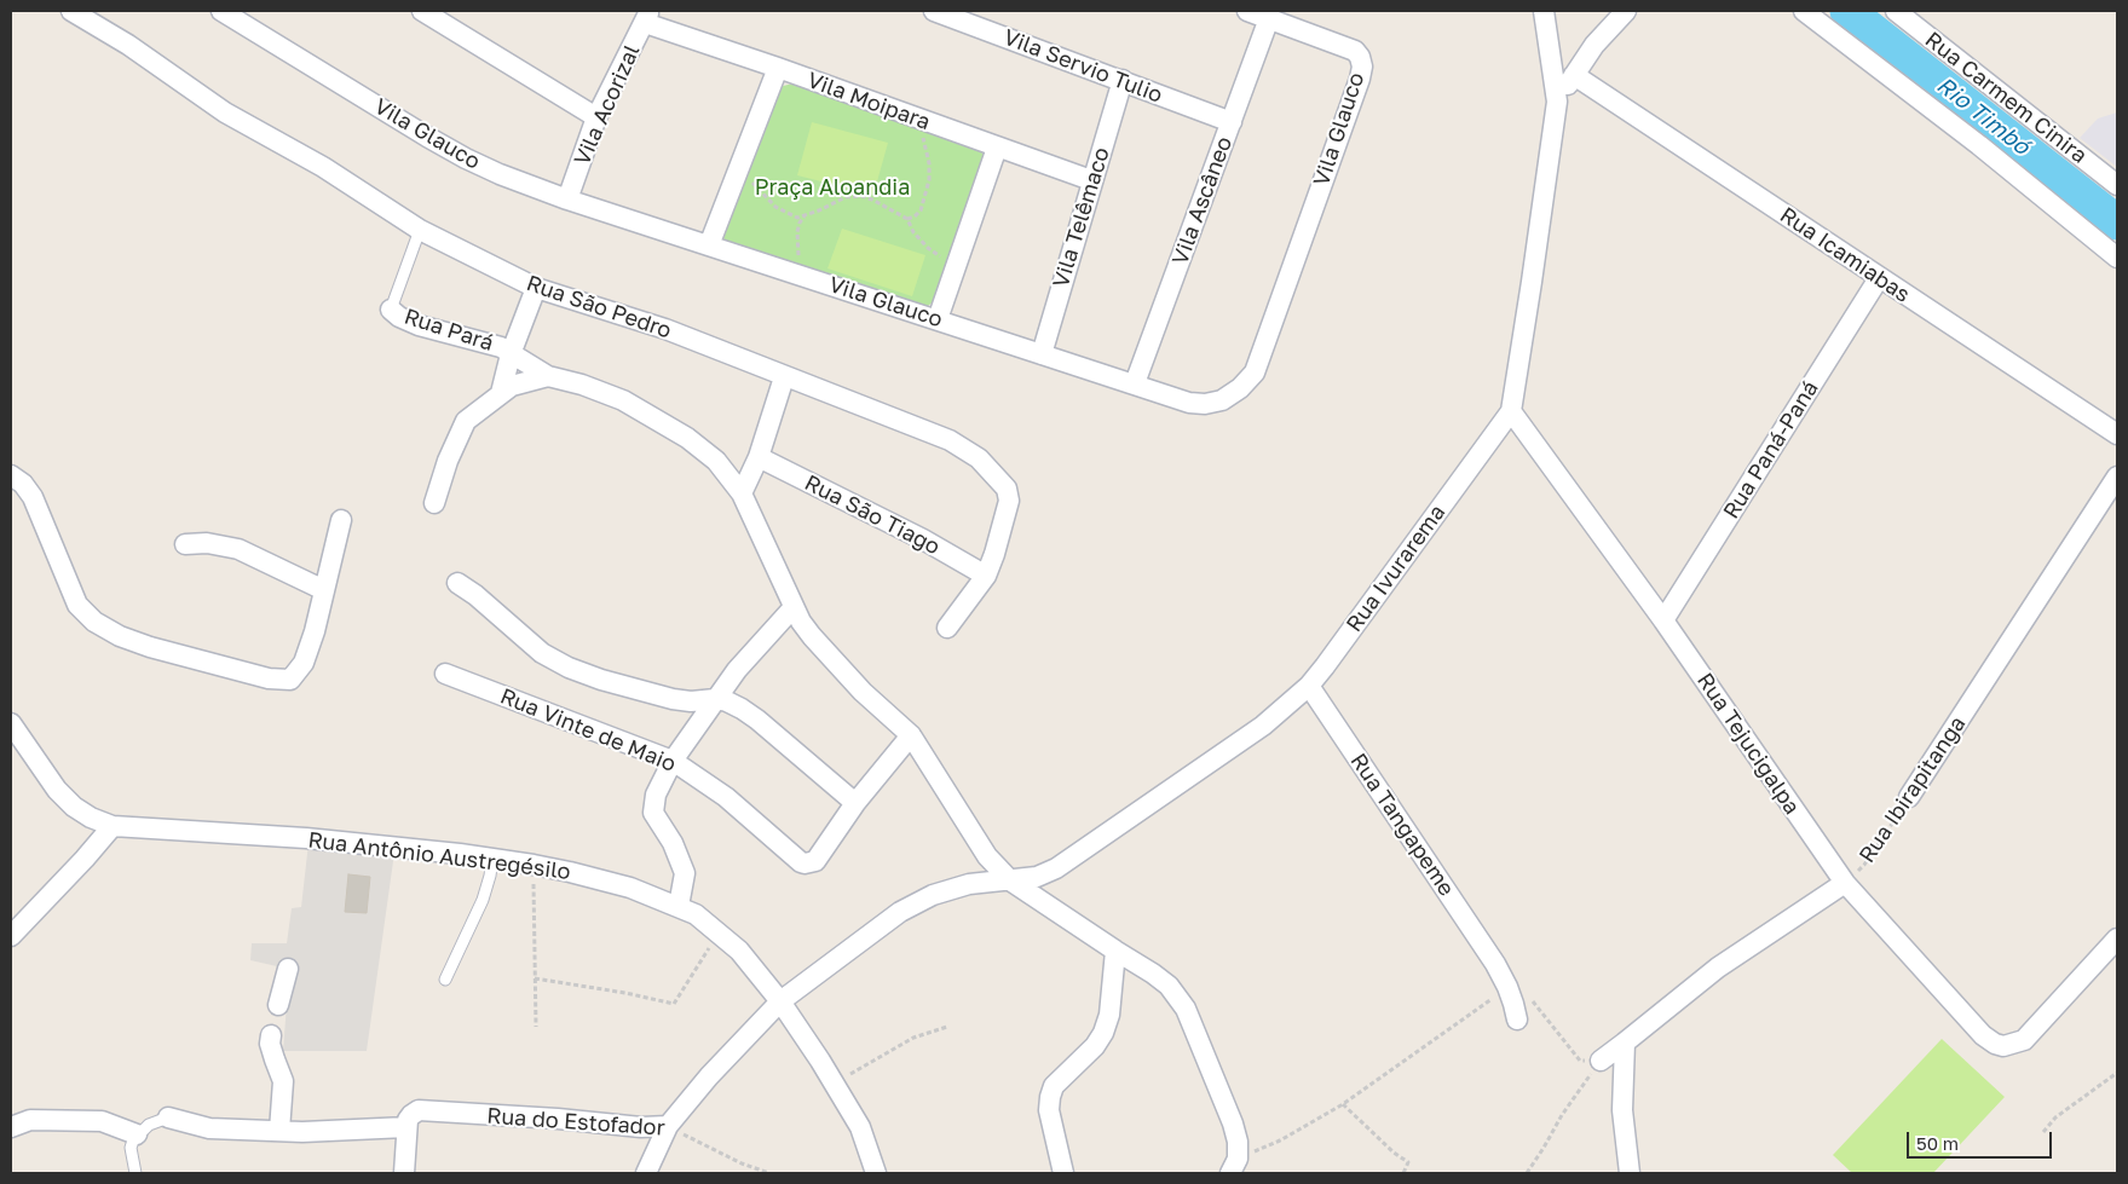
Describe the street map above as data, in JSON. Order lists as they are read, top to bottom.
{
  "streets": {
    "street": [
      "Vila Servio Tulio",
      "Rua Carmem Cinira",
      "Vila Moipara",
      "Vila Acorizal",
      "Vila Glauco",
      "Vila Ascâneo",
      "Vila Telêmaco",
      "Rua Icamiabas",
      "Rua São Pedro",
      "Rua Pará",
      "Rua Paná-Paná",
      "Rua São Tiago",
      "Rua Ivurarema",
      "Rua Vinte de Maio",
      "Rua Tejucigalpa",
      "Rua Ibirapitanga",
      "Rua Tangapeme",
      "Rua Antônio Austregésilo",
      "Rua do Estofador"
    ]
  },
  "crossings": [
    ["Vila Servio Tulio", "Vila Ascâneo"],
    ["Vila Servio Tulio", "Vila Telêmaco"],
    ["Vila Moipara", "Vila Acorizal"],
    ["Vila Moipara", "Vila Telêmaco"],
    ["Vila Acorizal", "Vila Glauco"],
    ["Vila Glauco", "Vila Ascâneo"],
    ["Vila Glauco", "Vila Telêmaco"],
    ["Rua Icamiabas", "Rua Paná-Paná"],
    ["Rua São Pedro", "Rua Pará"],
    ["Rua São Pedro", "Rua São Tiago"],
    ["Rua Paná-Paná", "Rua Tejucigalpa"],
    ["Rua Ivurarema", "Rua Tejucigalpa"],
    ["Rua Ivurarema", "Rua Tangapeme"],
    ["Rua Ivurarema", "Rua Antônio Austregésilo"],
    ["Rua Ivurarema", "Rua do Estofador"],
    ["Rua Tejucigalpa", "Rua Ibirapitanga"]
  ],
  "water": ["Rio Timbó"],
  "parks": ["Praça Aloandia"],
  "scale_bar": "50 m"
}
